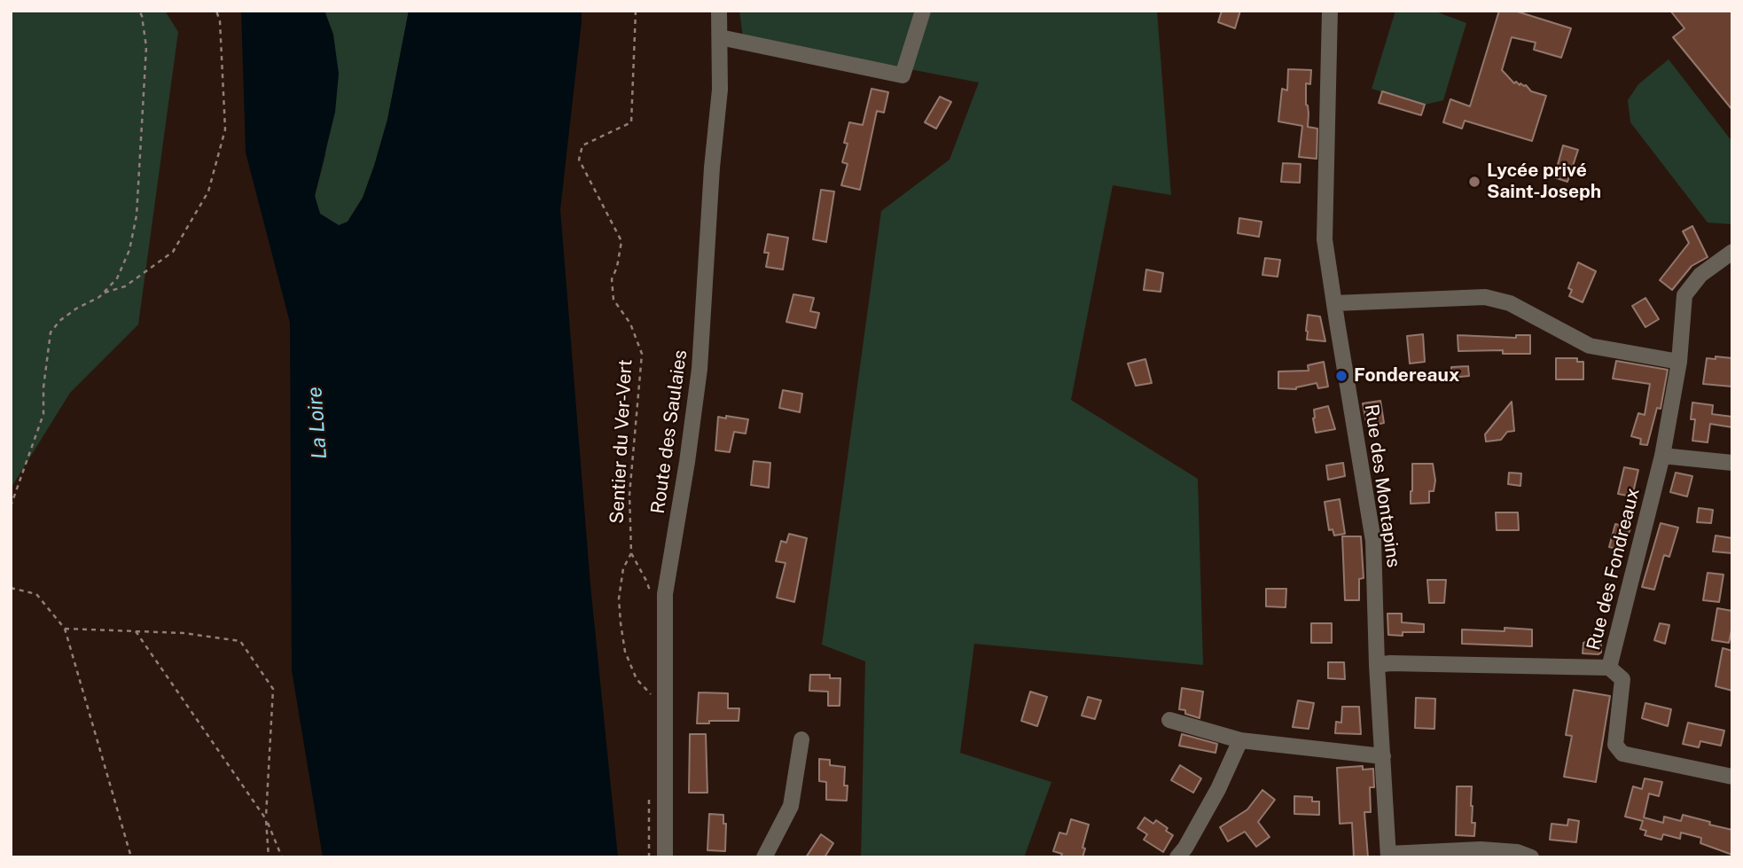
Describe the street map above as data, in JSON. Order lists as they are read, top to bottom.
{
  "streets": {
    "street": ["Route des Saulaies", "Rue des Montapins", "Rue des Fondreaux"],
    "path": ["Sentier du Ver-Vert"]
  },
  "crossings": [
    ["Rue des Montapins", "Rue des Fondreaux"]
  ],
  "water": ["La Loire"],
  "places": ["Lycée privé Saint-Joseph", "Fondereaux"]
}
